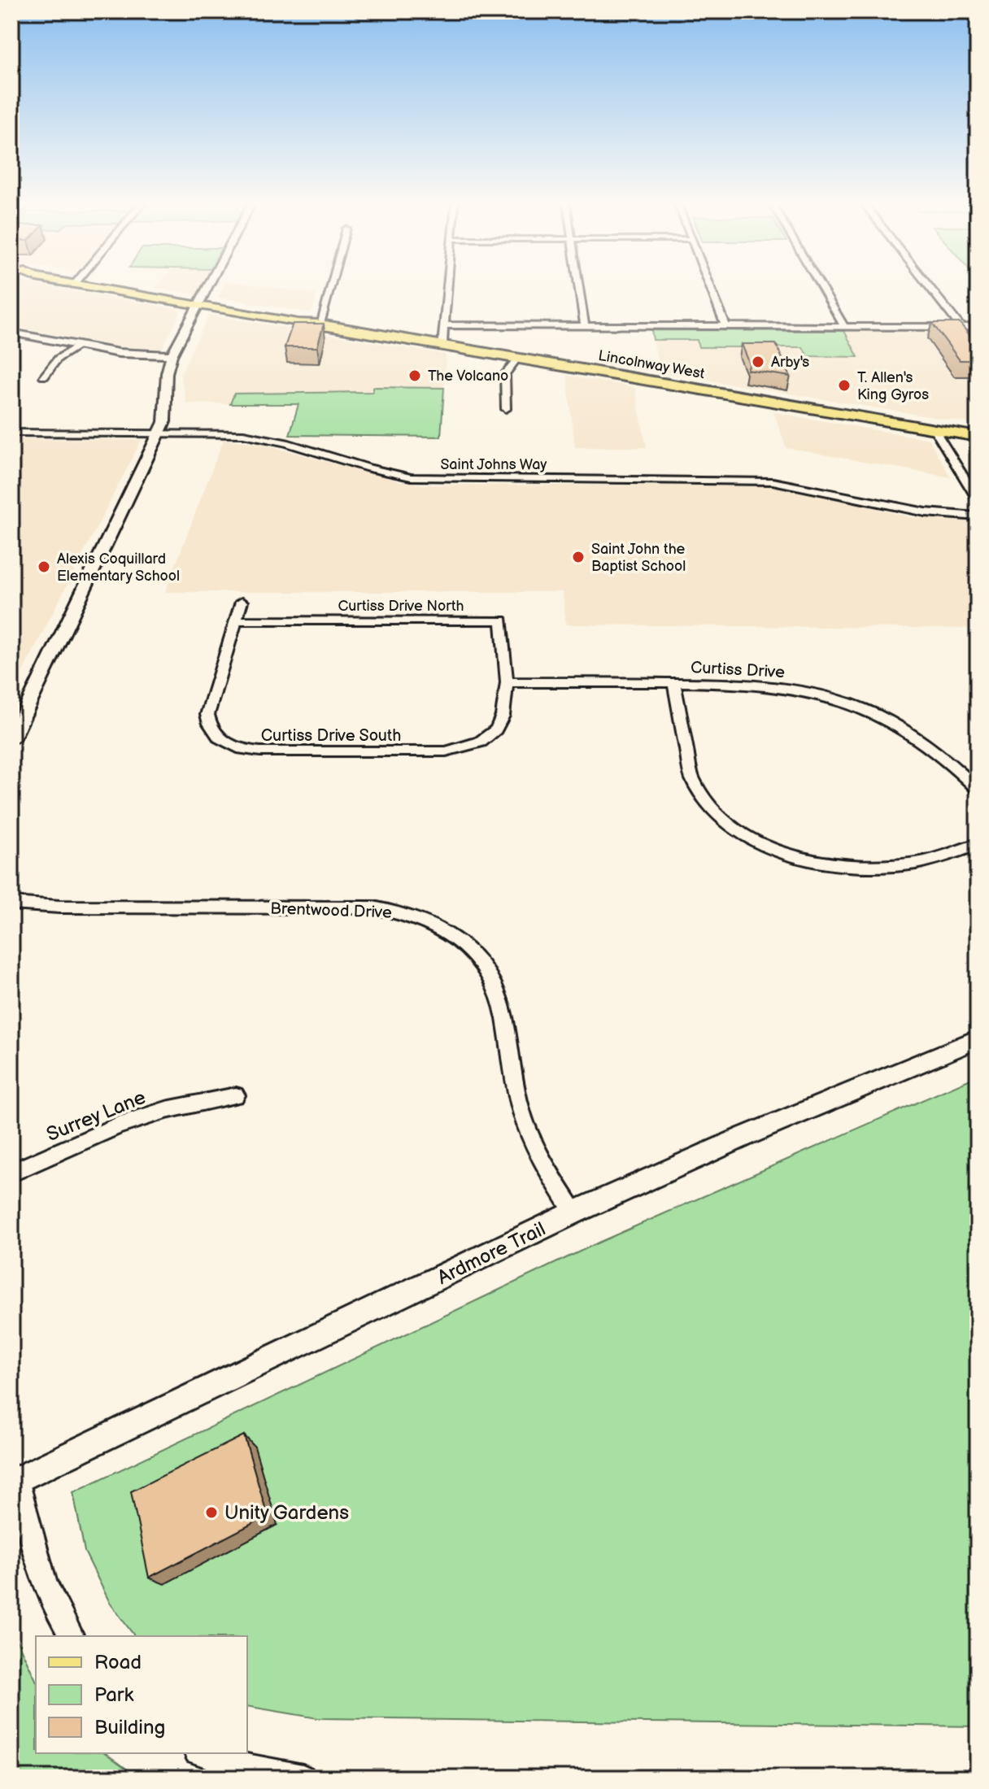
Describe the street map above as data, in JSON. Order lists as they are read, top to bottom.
{
  "streets": {
    "main road": ["Lincolnway West"],
    "street": [
      "Saint Johns Way",
      "Curtiss Drive North",
      "Curtiss Drive",
      "Curtiss Drive South",
      "Brentwood Drive",
      "Surrey Lane",
      "Ardmore Trail"
    ]
  },
  "crossings": [
    ["Curtiss Drive North", "Curtiss Drive"],
    ["Curtiss Drive North", "Curtiss Drive South"],
    ["Curtiss Drive", "Curtiss Drive South"],
    ["Brentwood Drive", "Ardmore Trail"]
  ],
  "places": [
    "Arby's",
    "The Volcano",
    "T. Allen's King Gyros",
    "Saint John the Baptist School",
    "Alexis Coquillard Elementary School",
    "Unity Gardens"
  ],
  "legend": ["Road", "Park", "Building"]
}
